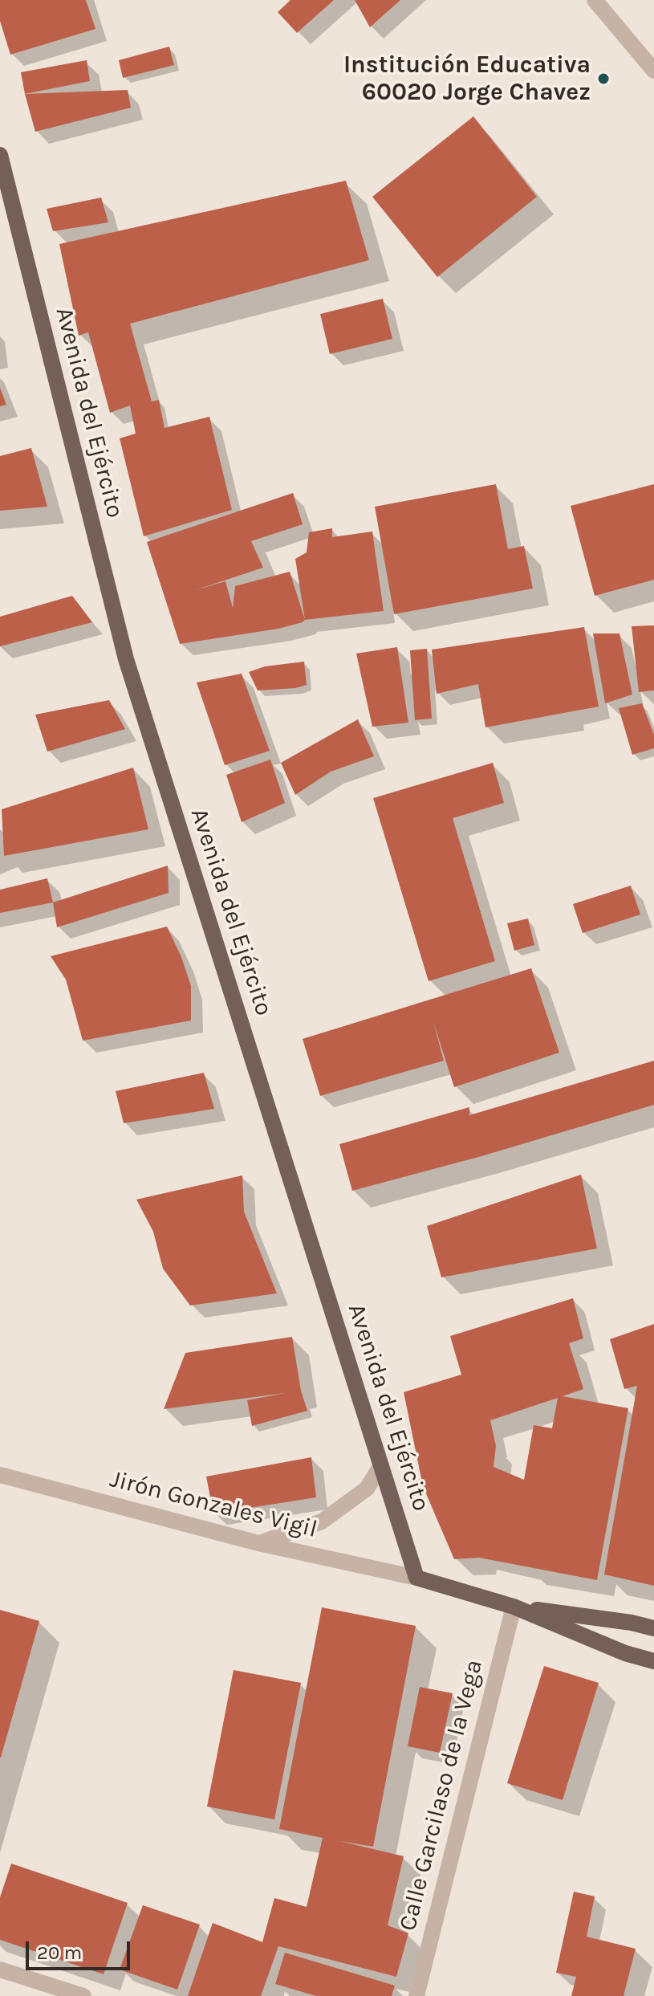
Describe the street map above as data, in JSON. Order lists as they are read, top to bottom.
{
  "streets": {
    "main road": ["Avenida del Ejército"],
    "street": ["Jirón Gonzales Vigil", "Calle Garcilaso de la Vega"]
  },
  "crossings": [
    ["Avenida del Ejército", "Jirón Gonzales Vigil"]
  ],
  "places": ["Institución Educativa 60020 Jorge Chavez"],
  "scale_bar": "20 m"
}
